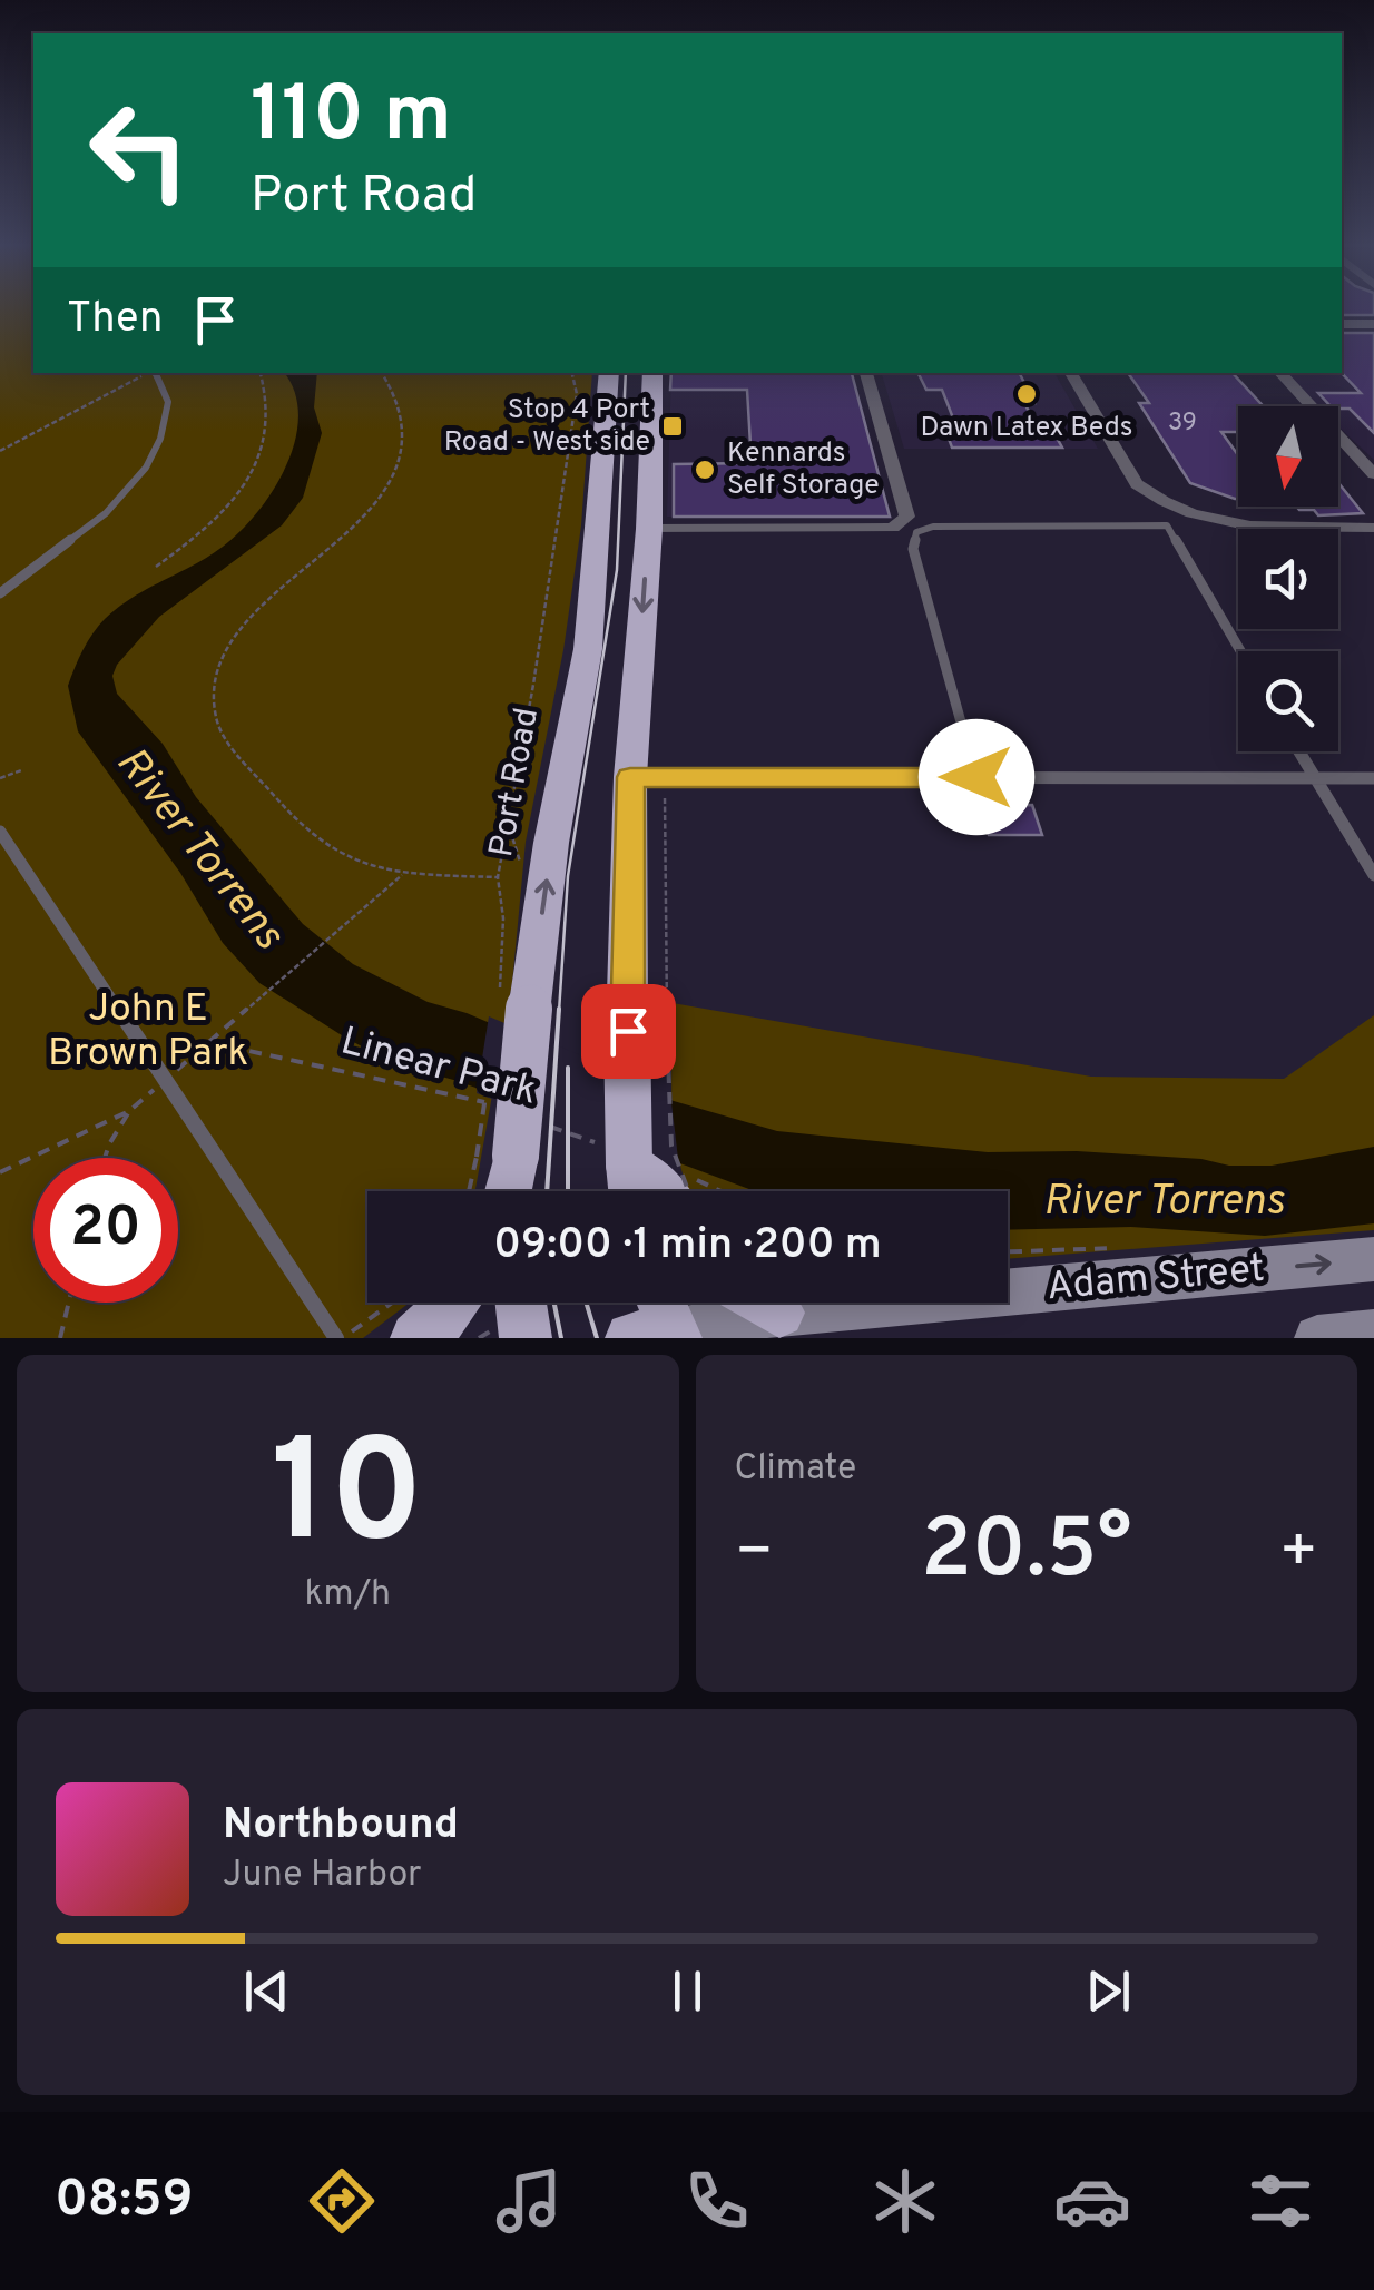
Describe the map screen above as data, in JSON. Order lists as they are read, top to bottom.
{
  "streets": {
    "highway": ["Port Road"],
    "main road": ["Adam Street"],
    "path": ["Linear Park"]
  },
  "crossings": [
    ["Port Road", "Linear Park"]
  ],
  "one_way": ["Adam Street"],
  "water": ["River Torrens"],
  "parks": ["John E Brown Park"],
  "places": {
    "other": ["Dawn Latex Beds", "Kennards Self Storage"],
    "transit": ["Stop 4 Port Road - West side"]
  },
  "house_numbers": ["39"],
  "north": "bottom",
  "page": {
    "turn": ["110 m", "Port Road"],
    "then": "Then",
    "limit": "20",
    "trip": "09:00 · 1 min · 200 m",
    "tile": [
      ["10", "km/h"],
      "Climate"
    ],
    "heat": ["−", "20.5°", "+"],
    "song": ["Northbound", "June Harbor"],
    "tabs": "08:59"
  }
}
